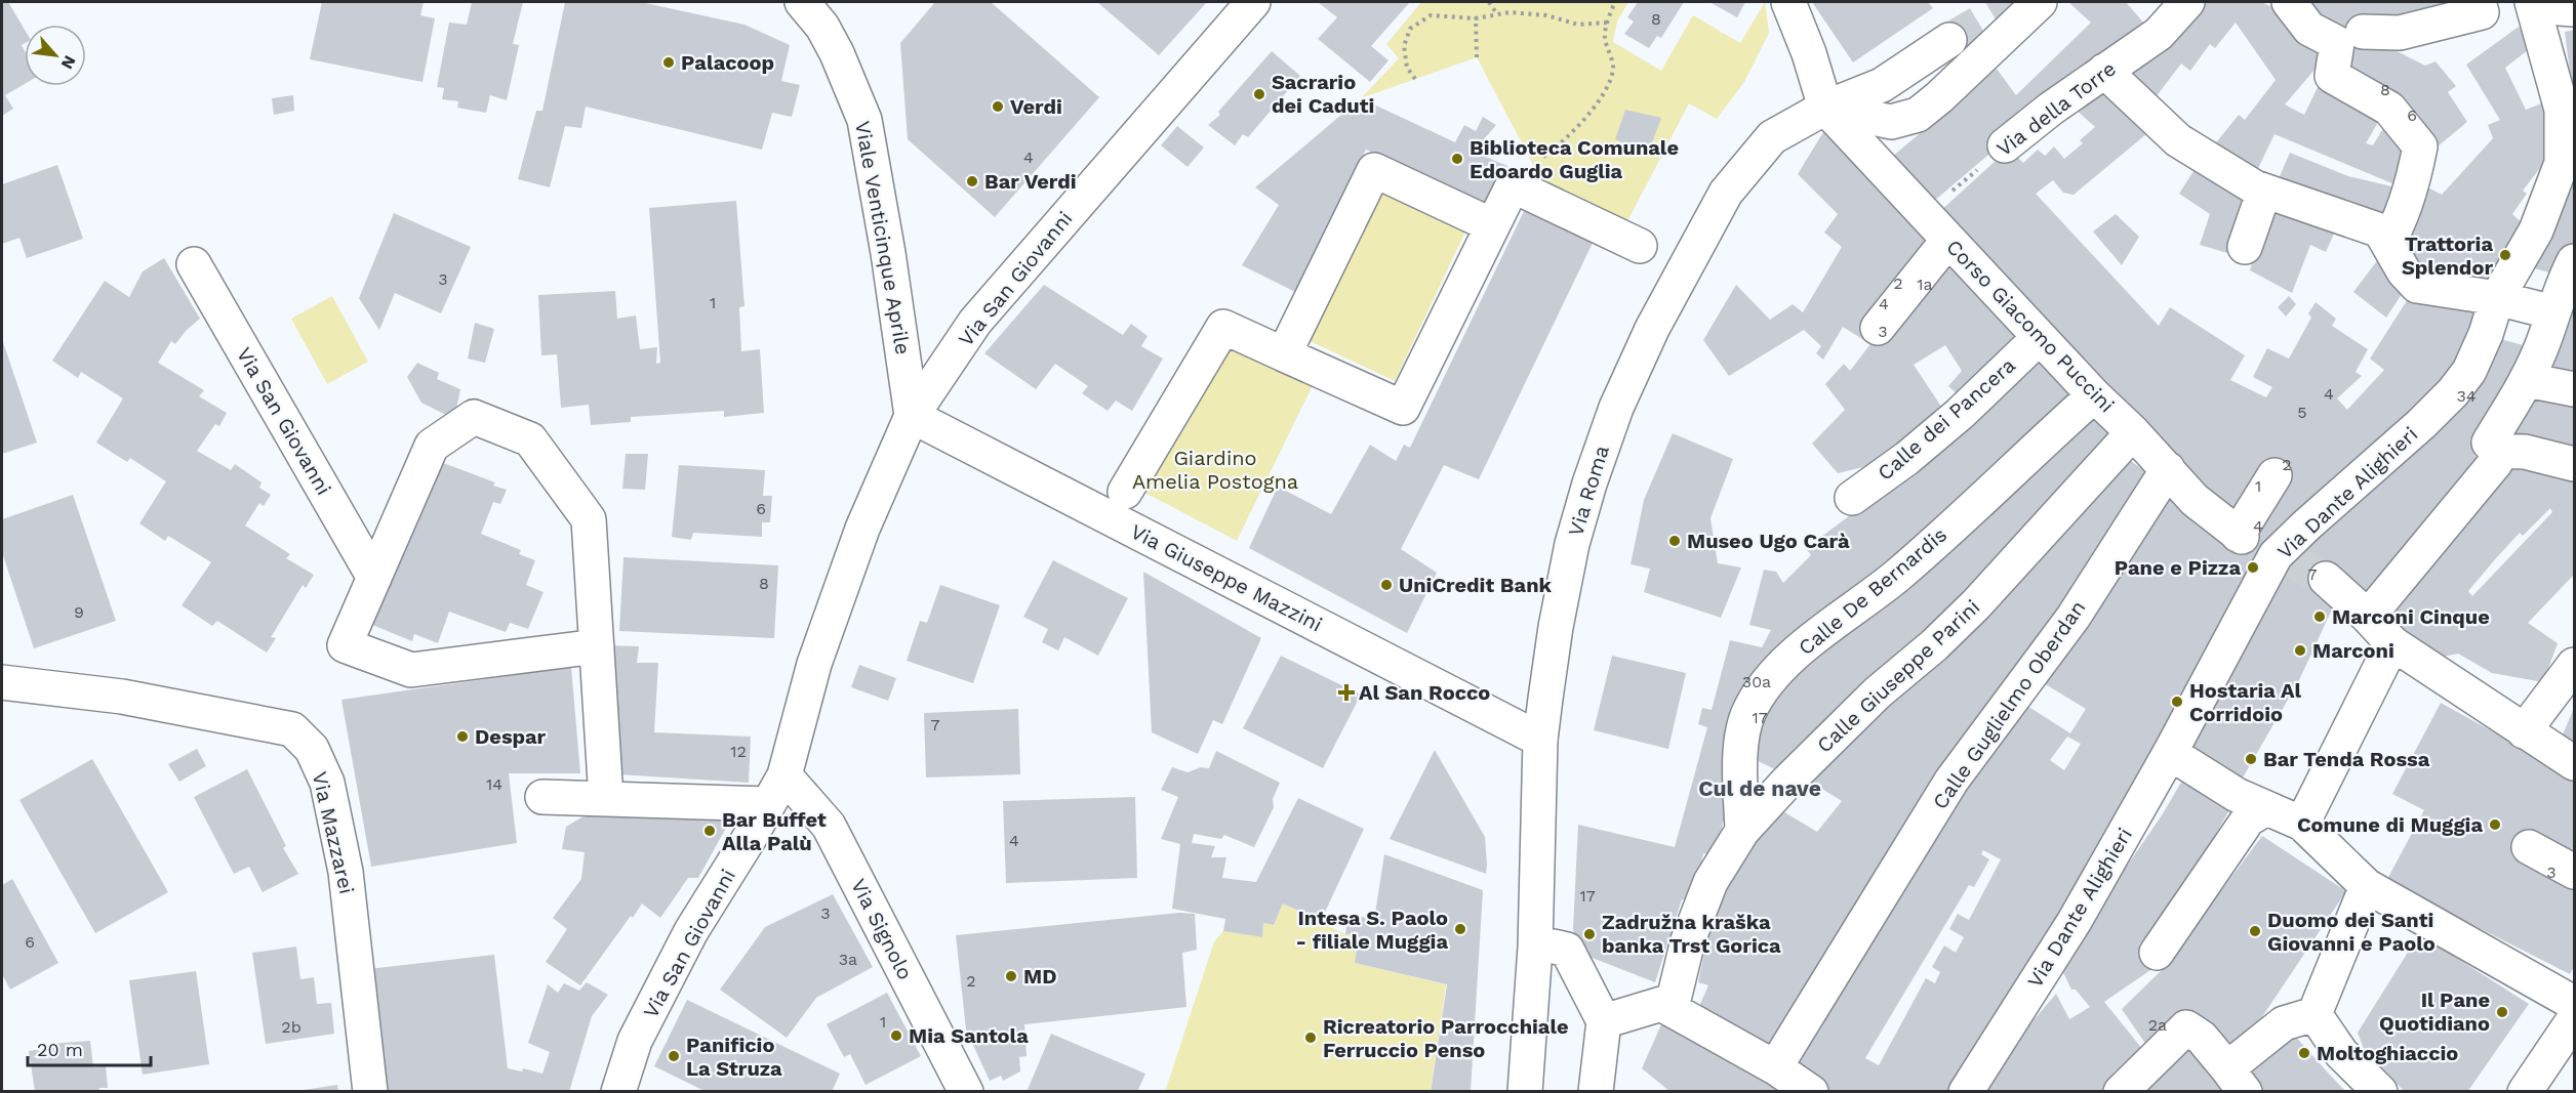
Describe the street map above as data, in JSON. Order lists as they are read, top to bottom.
{
  "streets": {
    "street": [
      "Via della Torre",
      "Viale Venticinque Aprile",
      "Via San Giovanni",
      "Corso Giacomo Puccini",
      "Calle dei Pancera",
      "Via Roma",
      "Via Dante Alighieri",
      "Via Giuseppe Mazzini",
      "Calle De Bernardis",
      "Calle Giuseppe Parini",
      "Calle Guglielmo Oberdan",
      "Via Mazzarei",
      "Via Signolo"
    ]
  },
  "crossings": [
    ["Via della Torre", "Corso Giacomo Puccini"],
    ["Viale Venticinque Aprile", "Via San Giovanni"],
    ["Viale Venticinque Aprile", "Via Giuseppe Mazzini"],
    ["Via San Giovanni", "Via Giuseppe Mazzini"],
    ["Via San Giovanni", "Via Signolo"],
    ["Corso Giacomo Puccini", "Calle dei Pancera"],
    ["Corso Giacomo Puccini", "Via Roma"],
    ["Corso Giacomo Puccini", "Via Dante Alighieri"],
    ["Corso Giacomo Puccini", "Calle De Bernardis"],
    ["Corso Giacomo Puccini", "Calle Giuseppe Parini"],
    ["Corso Giacomo Puccini", "Calle Guglielmo Oberdan"],
    ["Via Roma", "Via Giuseppe Mazzini"],
    ["Calle De Bernardis", "Calle Giuseppe Parini"]
  ],
  "districts": ["Cul de nave"],
  "parks": ["Giardino Amelia Postogna"],
  "places": {
    "other": [
      "Palacoop",
      "Sacrario dei Caduti",
      "Verdi",
      "Biblioteca Comunale Edoardo Guglia",
      "Bar Verdi",
      "Trattoria Splendor",
      "Museo Ugo Carà",
      "Pane e Pizza",
      "UniCredit Bank",
      "Marconi Cinque",
      "Marconi",
      "Hostaria Al Corridoio",
      "Despar",
      "Bar Tenda Rossa",
      "Comune di Muggia",
      "Bar Buffet Alla Palù",
      "Intesa S. Paolo - filiale Muggia",
      "Duomo dei Santi Giovanni e Paolo",
      "Zadružna kraška banka Trst Gorica",
      "MD",
      "Il Pane Quotidiano",
      "Mia Santola",
      "Ricreatorio Parrocchiale Ferruccio Penso",
      "Moltoghiaccio",
      "Panificio La Struza"
    ],
    "health": ["Al San Rocco"]
  },
  "house_numbers": [
    "8",
    "8",
    "6",
    "4",
    "3",
    "2",
    "1a",
    "1",
    "4",
    "3",
    "4",
    "34",
    "5",
    "2",
    "1",
    "6",
    "4",
    "7",
    "8",
    "9",
    "30a",
    "17",
    "7",
    "12",
    "14",
    "4",
    "3",
    "17",
    "3",
    "6",
    "3a",
    "2",
    "1",
    "2a",
    "2b"
  ],
  "scale_bar": "20 m",
  "north": "bottom right"
}
